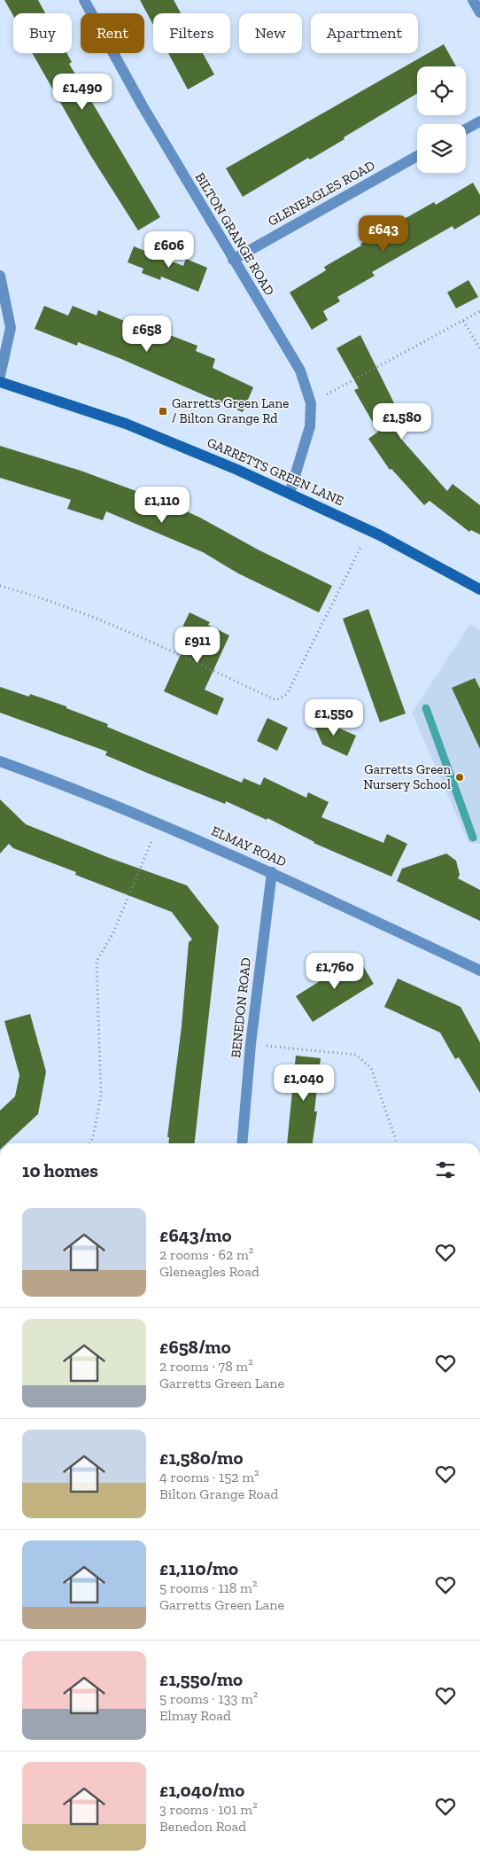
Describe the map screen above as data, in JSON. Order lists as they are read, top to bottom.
{
  "streets": {
    "street": [
      "GLENEAGLES ROAD",
      "BILTON GRANGE ROAD",
      "GARRETTS GREEN LANE",
      "ELMAY ROAD",
      "BENEDON ROAD"
    ]
  },
  "crossings": [
    ["GLENEAGLES ROAD", "BILTON GRANGE ROAD"],
    ["BILTON GRANGE ROAD", "GARRETTS GREEN LANE"],
    ["ELMAY ROAD", "BENEDON ROAD"]
  ],
  "places": {
    "transit": ["Garretts Green Lane / Bilton Grange Rd"],
    "other": ["Garretts Green Nursery School"]
  },
  "page": {
    "chip": [
      "Buy",
      "Rent",
      "Filters",
      "New",
      "Apartment"
    ],
    "price": [
      "£1,490",
      "£643",
      "£606",
      "£658",
      "£1,580",
      "£1,110",
      "£911",
      "£1,550",
      "£1,760",
      "£1,040"
    ],
    "heading": "10 homes",
    "list": [
      {
        "name": "£643/mo",
        "note": "2 rooms · 62 m² · Gleneagles Road"
      },
      {
        "name": "£658/mo",
        "note": "2 rooms · 78 m² · Garretts Green Lane"
      },
      {
        "name": "£1,580/mo",
        "note": "4 rooms · 152 m² · Bilton Grange Road"
      },
      {
        "name": "£1,110/mo",
        "note": "5 rooms · 118 m² · Garretts Green Lane"
      },
      {
        "name": "£1,550/mo",
        "note": "5 rooms · 133 m² · Elmay Road"
      },
      {
        "name": "£1,040/mo",
        "note": "3 rooms · 101 m² · Benedon Road"
      }
    ]
  }
}
